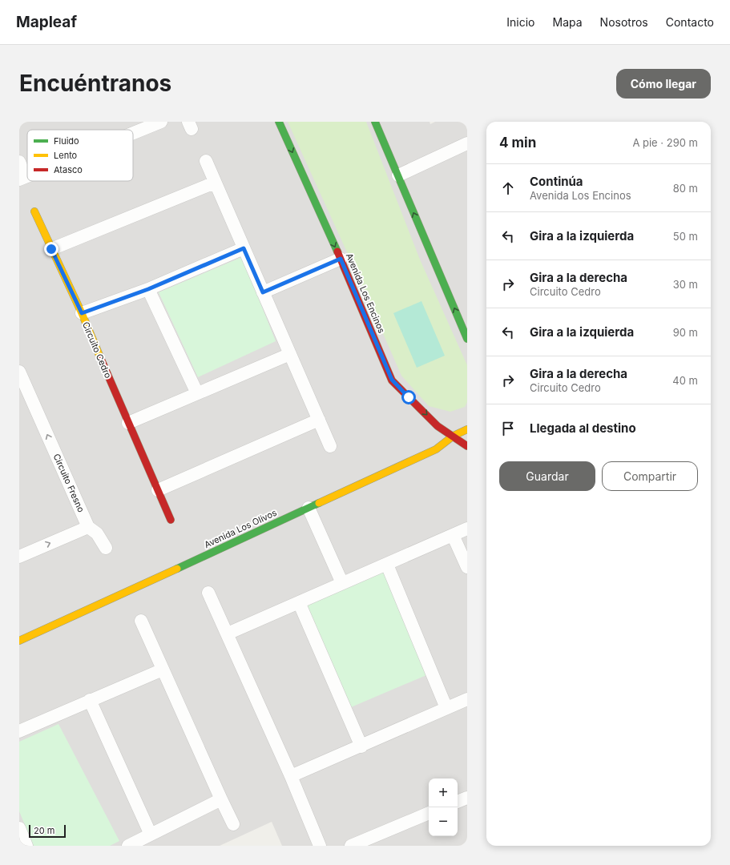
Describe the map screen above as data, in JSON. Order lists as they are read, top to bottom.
{
  "streets": {
    "street": [
      "Avenida Los Encinos",
      "Circuito Cedro",
      "Circuito Fresno",
      "Avenida Los Olivos"
    ]
  },
  "crossings": [
    ["Avenida Los Encinos", "Avenida Los Olivos"]
  ],
  "one_way": ["Avenida Los Encinos", "Circuito Fresno"],
  "legend": ["Fluido", "Lento", "Atasco"],
  "scale_bar": "20 m",
  "page": {
    "header": "Mapleaf",
    "nav": [
      "Inicio",
      "Mapa",
      "Nosotros",
      "Contacto"
    ],
    "buttons": [
      "Cómo llegar",
      ["Guardar", "Compartir"]
    ],
    "title": "Encuéntranos",
    "heading": ["4 min", "A pie · 290 m"],
    "list": [
      ["Continúa", "Avenida Los Encinos", "80 m"],
      ["Gira a la izquierda", "50 m"],
      ["Gira a la derecha", "Circuito Cedro", "30 m"],
      ["Gira a la izquierda", "90 m"],
      ["Gira a la derecha", "Circuito Cedro", "40 m"],
      "Llegada al destino"
    ],
    "map_buttons": ["+", "−"],
    "scale": "20 m"
  }
}
